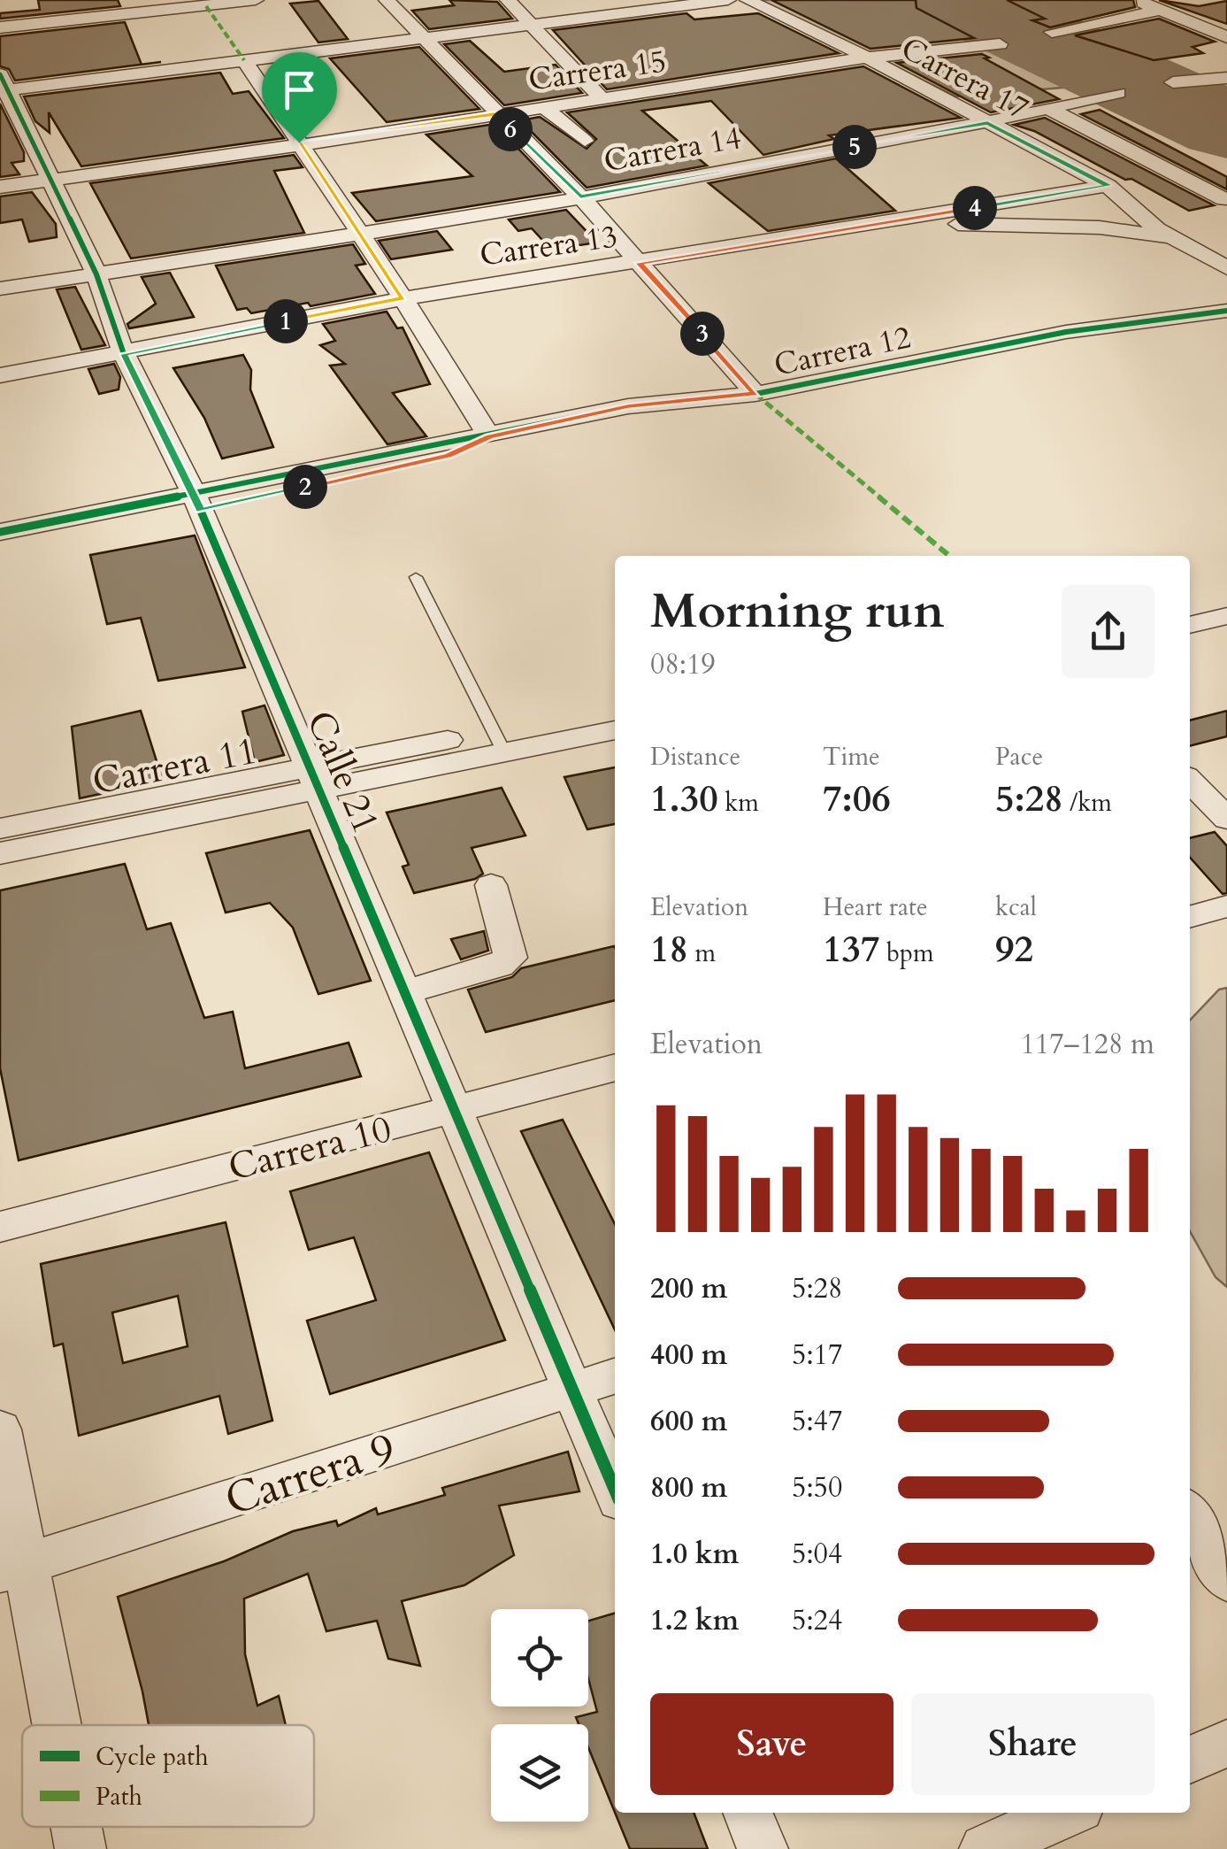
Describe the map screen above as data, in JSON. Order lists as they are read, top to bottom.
{
  "streets": {
    "street": [
      "Carrera 15",
      "Carrera 17",
      "Carrera 14",
      "Carrera 13",
      "Carrera 12",
      "Carrera 11",
      "Calle 21",
      "Carrera 10",
      "Carrera 9"
    ]
  },
  "crossings": [
    ["Carrera 15", "Carrera 17"],
    ["Carrera 15", "Calle 21"],
    ["Carrera 17", "Carrera 14"],
    ["Carrera 17", "Carrera 13"],
    ["Carrera 14", "Calle 21"],
    ["Carrera 13", "Calle 21"],
    ["Carrera 12", "Calle 21"],
    ["Carrera 11", "Calle 21"],
    ["Calle 21", "Carrera 10"],
    ["Calle 21", "Carrera 9"]
  ],
  "legend": ["Cycle path", "Path"],
  "page": {
    "pins": [
      "6",
      "5",
      "4",
      "1",
      "3",
      "2"
    ],
    "heading": ["Morning run", "08:19"],
    "stats": [
      ["Distance", "1.30 km"],
      ["Time", "7:06"],
      ["Pace", "5:28 /km"],
      ["Elevation", "18 m"],
      ["Heart rate", "137 bpm"],
      ["kcal", "92"]
    ],
    "chart": ["Elevation", "117–128 m"],
    "list": [
      {
        "name": "200 m",
        "note": "5:28"
      },
      {
        "name": "400 m",
        "note": "5:17"
      },
      {
        "name": "600 m",
        "note": "5:47"
      },
      {
        "name": "800 m",
        "note": "5:50"
      },
      {
        "name": "1.0 km",
        "note": "5:04"
      },
      {
        "name": "1.2 km",
        "note": "5:24"
      }
    ],
    "buttons": ["Save", "Share"]
  }
}
